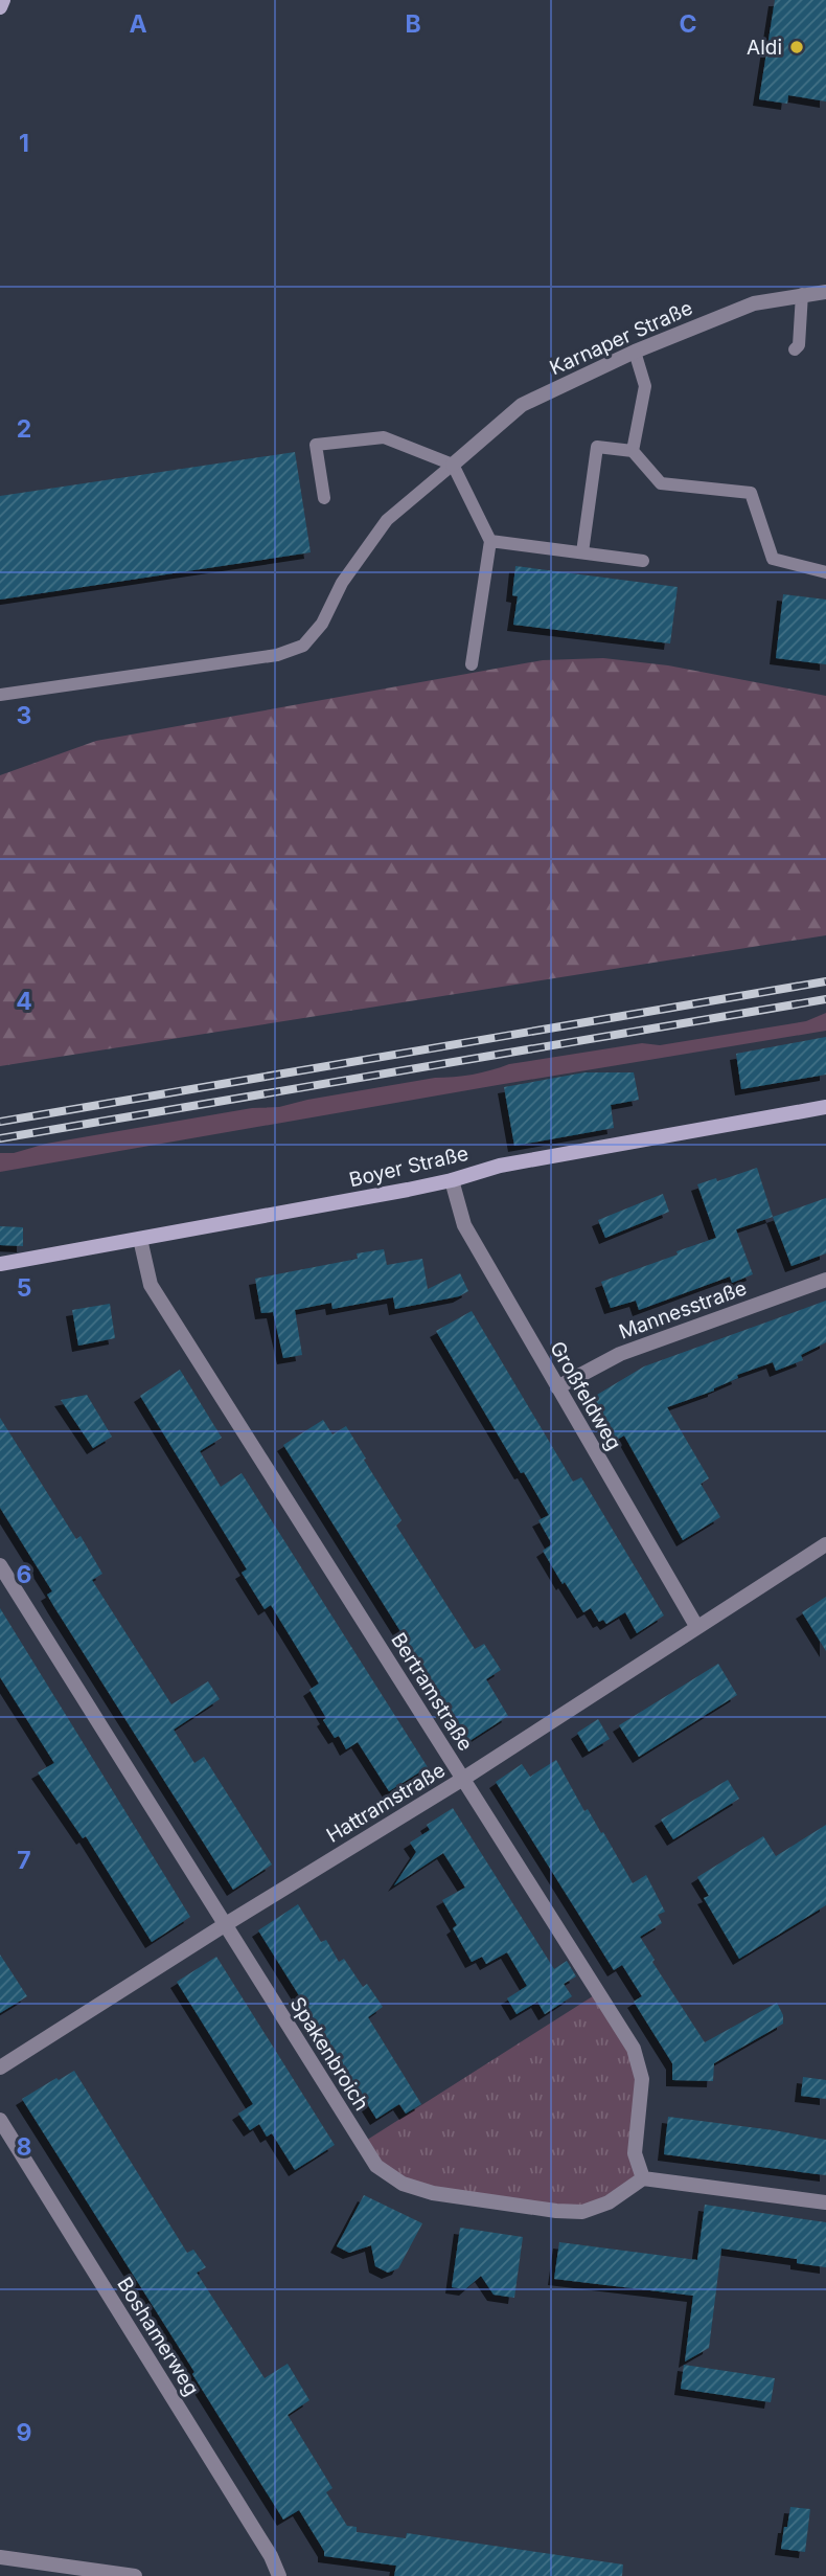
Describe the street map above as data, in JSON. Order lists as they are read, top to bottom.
{
  "streets": {
    "street": [
      "Karnaper Straße",
      "Boyer Straße",
      "Mannesstraße",
      "Großfeldweg",
      "Bertramstraße",
      "Hattramstraße",
      "Spakenbroich",
      "Boshamerweg"
    ]
  },
  "crossings": [
    ["Boyer Straße", "Großfeldweg"],
    ["Boyer Straße", "Bertramstraße"],
    ["Mannesstraße", "Großfeldweg"],
    ["Großfeldweg", "Hattramstraße"],
    ["Bertramstraße", "Hattramstraße"],
    ["Bertramstraße", "Spakenbroich"],
    ["Hattramstraße", "Spakenbroich"]
  ],
  "places": ["Aldi"],
  "grid": {
    "columns": ["A", "B", "C"],
    "rows": [
      "1",
      "2",
      "3",
      "4",
      "5",
      "6",
      "7",
      "8",
      "9"
    ]
  }
}
